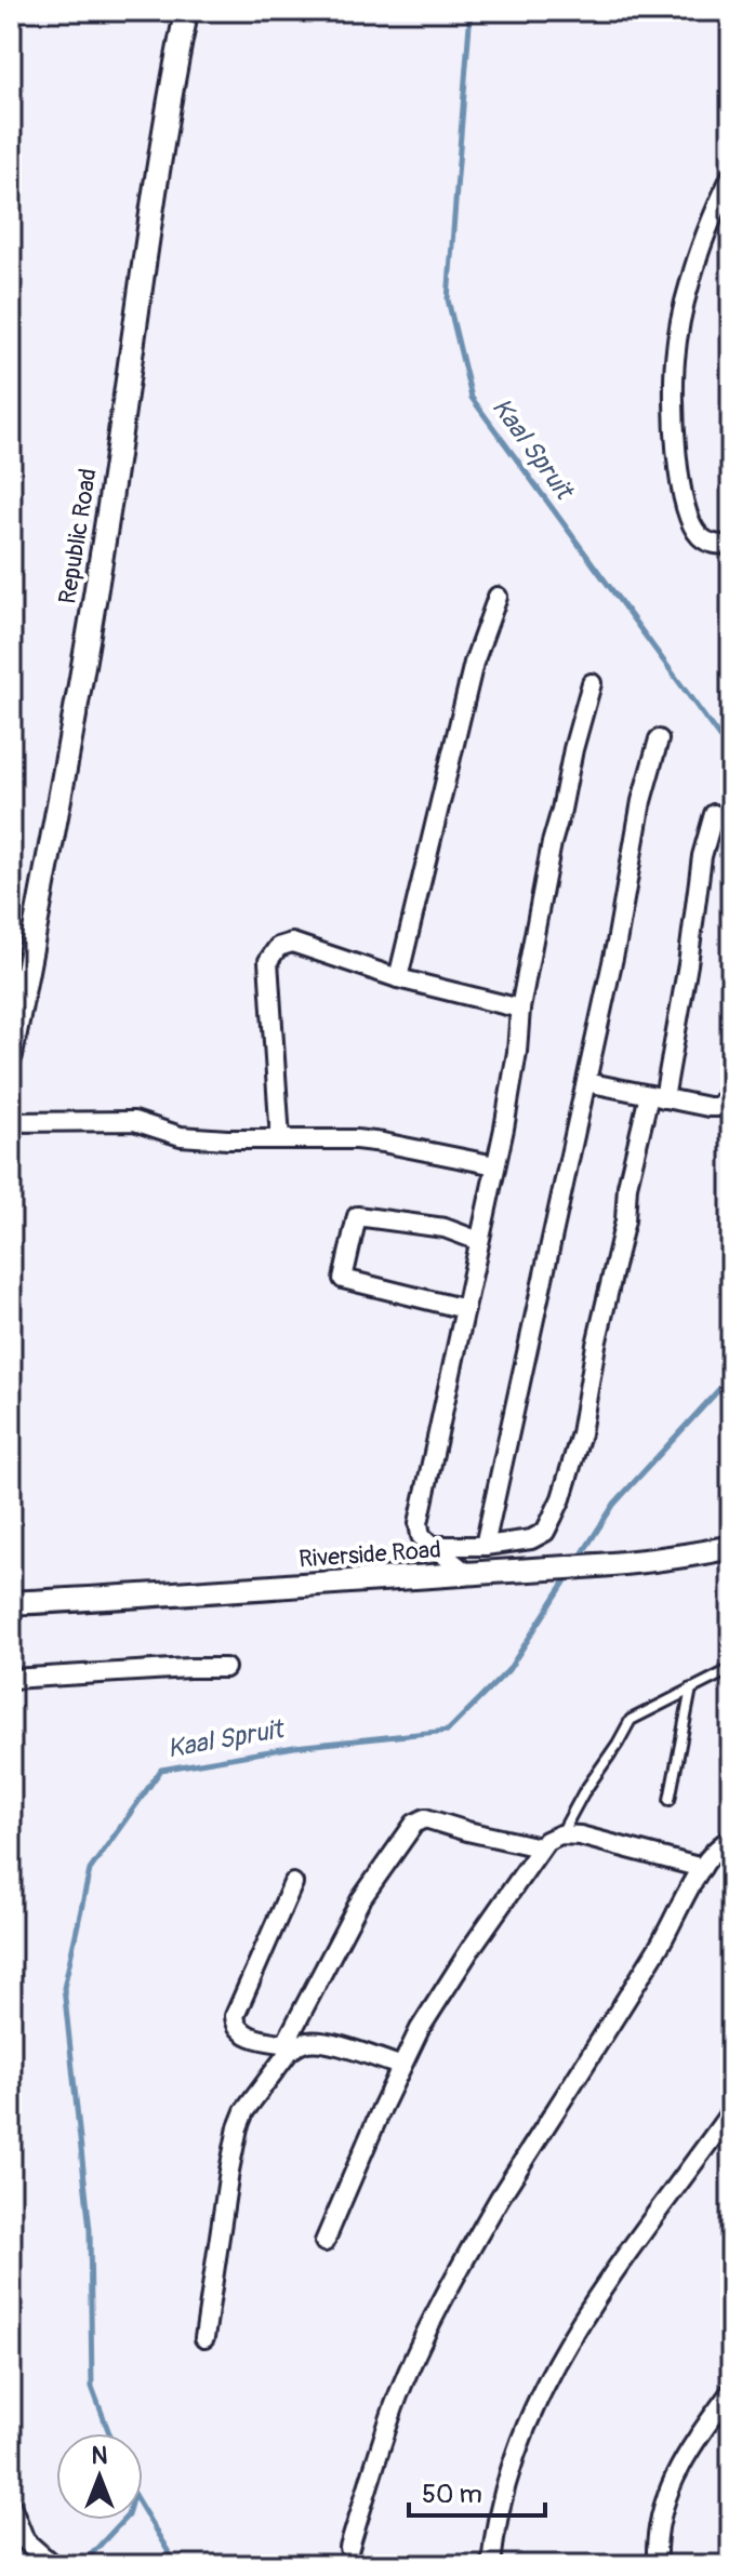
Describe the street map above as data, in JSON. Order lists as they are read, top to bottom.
{
  "streets": {
    "street": ["Republic Road", "Riverside Road"]
  },
  "water": ["Kaal Spruit"],
  "scale_bar": "50 m",
  "north": "top"
}
